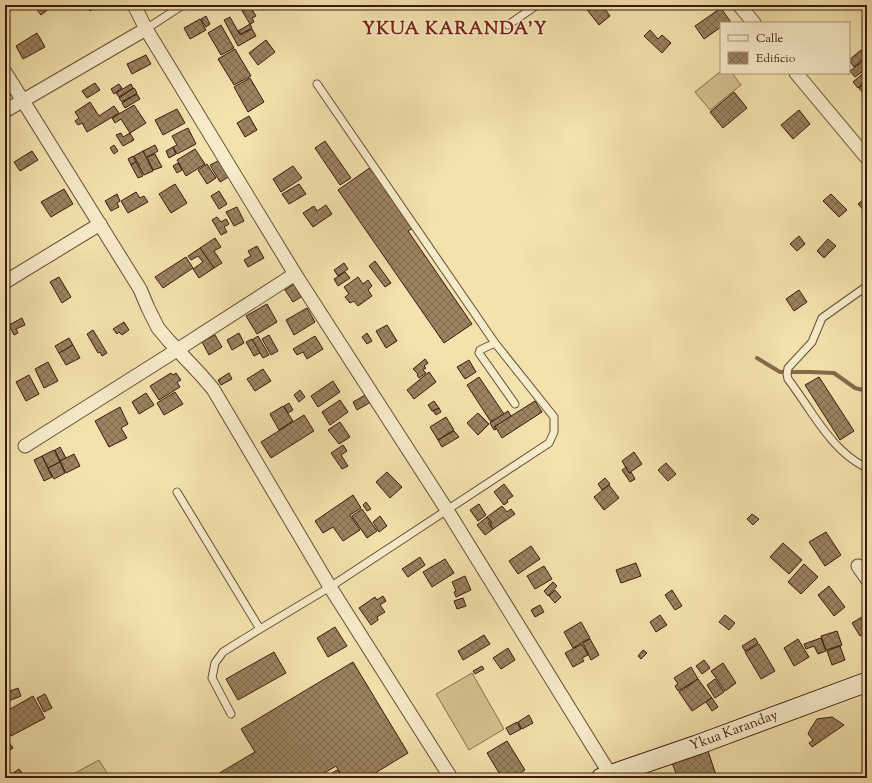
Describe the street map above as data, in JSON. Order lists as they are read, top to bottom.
{
  "streets": {
    "street": ["Ykua Karanday"]
  },
  "districts": ["YKUA KARANDA'Y"],
  "legend": ["Calle", "Edificio"]
}
